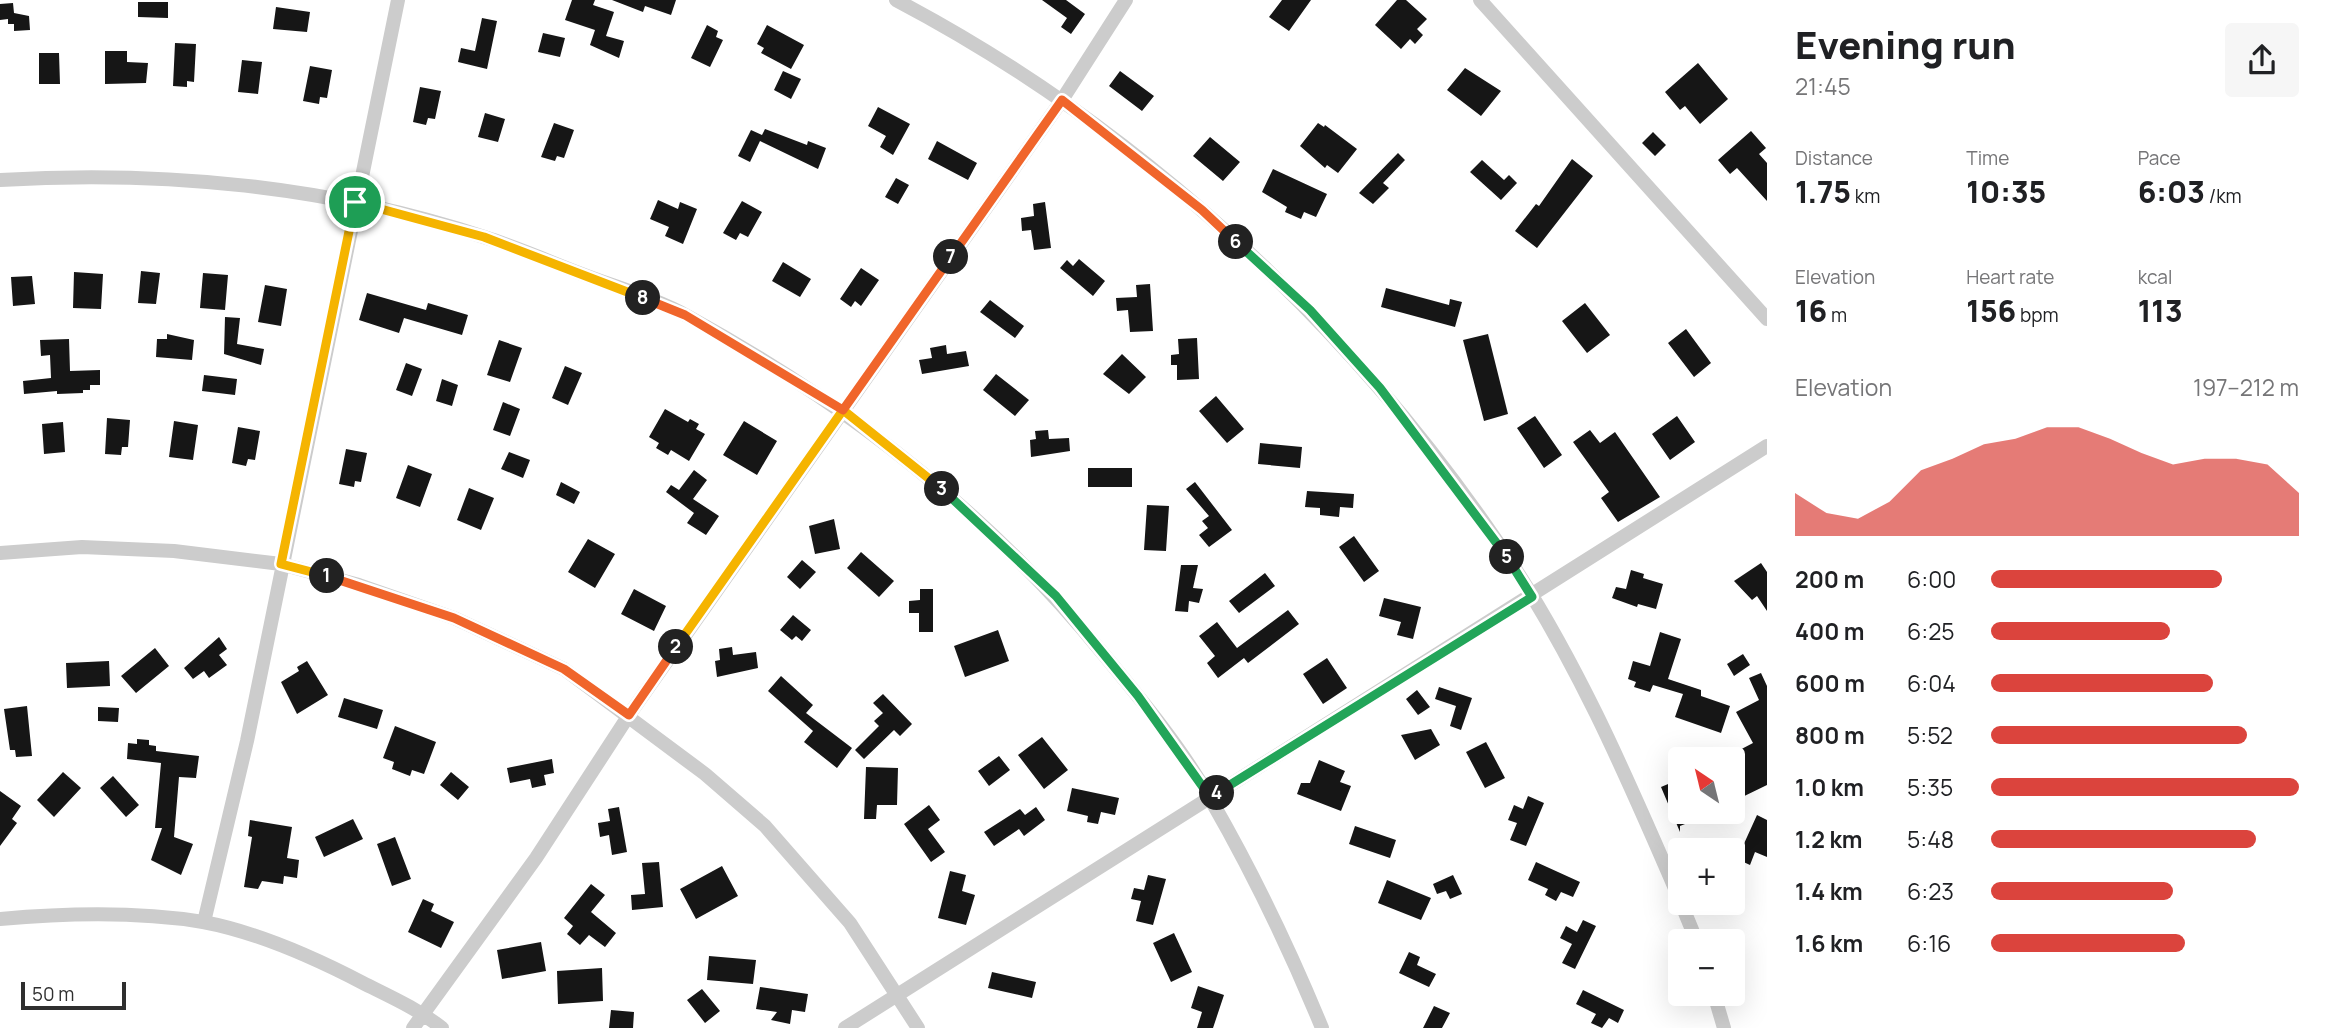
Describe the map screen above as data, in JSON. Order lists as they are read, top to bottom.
{
  "scale_bar": "50 m",
  "north": "top left",
  "page": {
    "heading": ["Evening run", "21:45"],
    "stats": [
      ["Distance", "1.75 km"],
      ["Time", "10:35"],
      ["Pace", "6:03 /km"],
      ["Elevation", "16 m"],
      ["Heart rate", "156 bpm"],
      ["kcal", "113"]
    ],
    "pins": [
      "6",
      "7",
      "8",
      "3",
      "5",
      "1",
      "2",
      "4"
    ],
    "chart": ["Elevation", "197–212 m"],
    "list": [
      {
        "name": "200 m",
        "note": "6:00"
      },
      {
        "name": "400 m",
        "note": "6:25"
      },
      {
        "name": "600 m",
        "note": "6:04"
      },
      {
        "name": "800 m",
        "note": "5:52"
      },
      {
        "name": "1.0 km",
        "note": "5:35"
      },
      {
        "name": "1.2 km",
        "note": "5:48"
      },
      {
        "name": "1.4 km",
        "note": "6:23"
      },
      {
        "name": "1.6 km",
        "note": "6:16"
      }
    ],
    "map_buttons": ["+", "−"],
    "scale": "50 m"
  }
}
